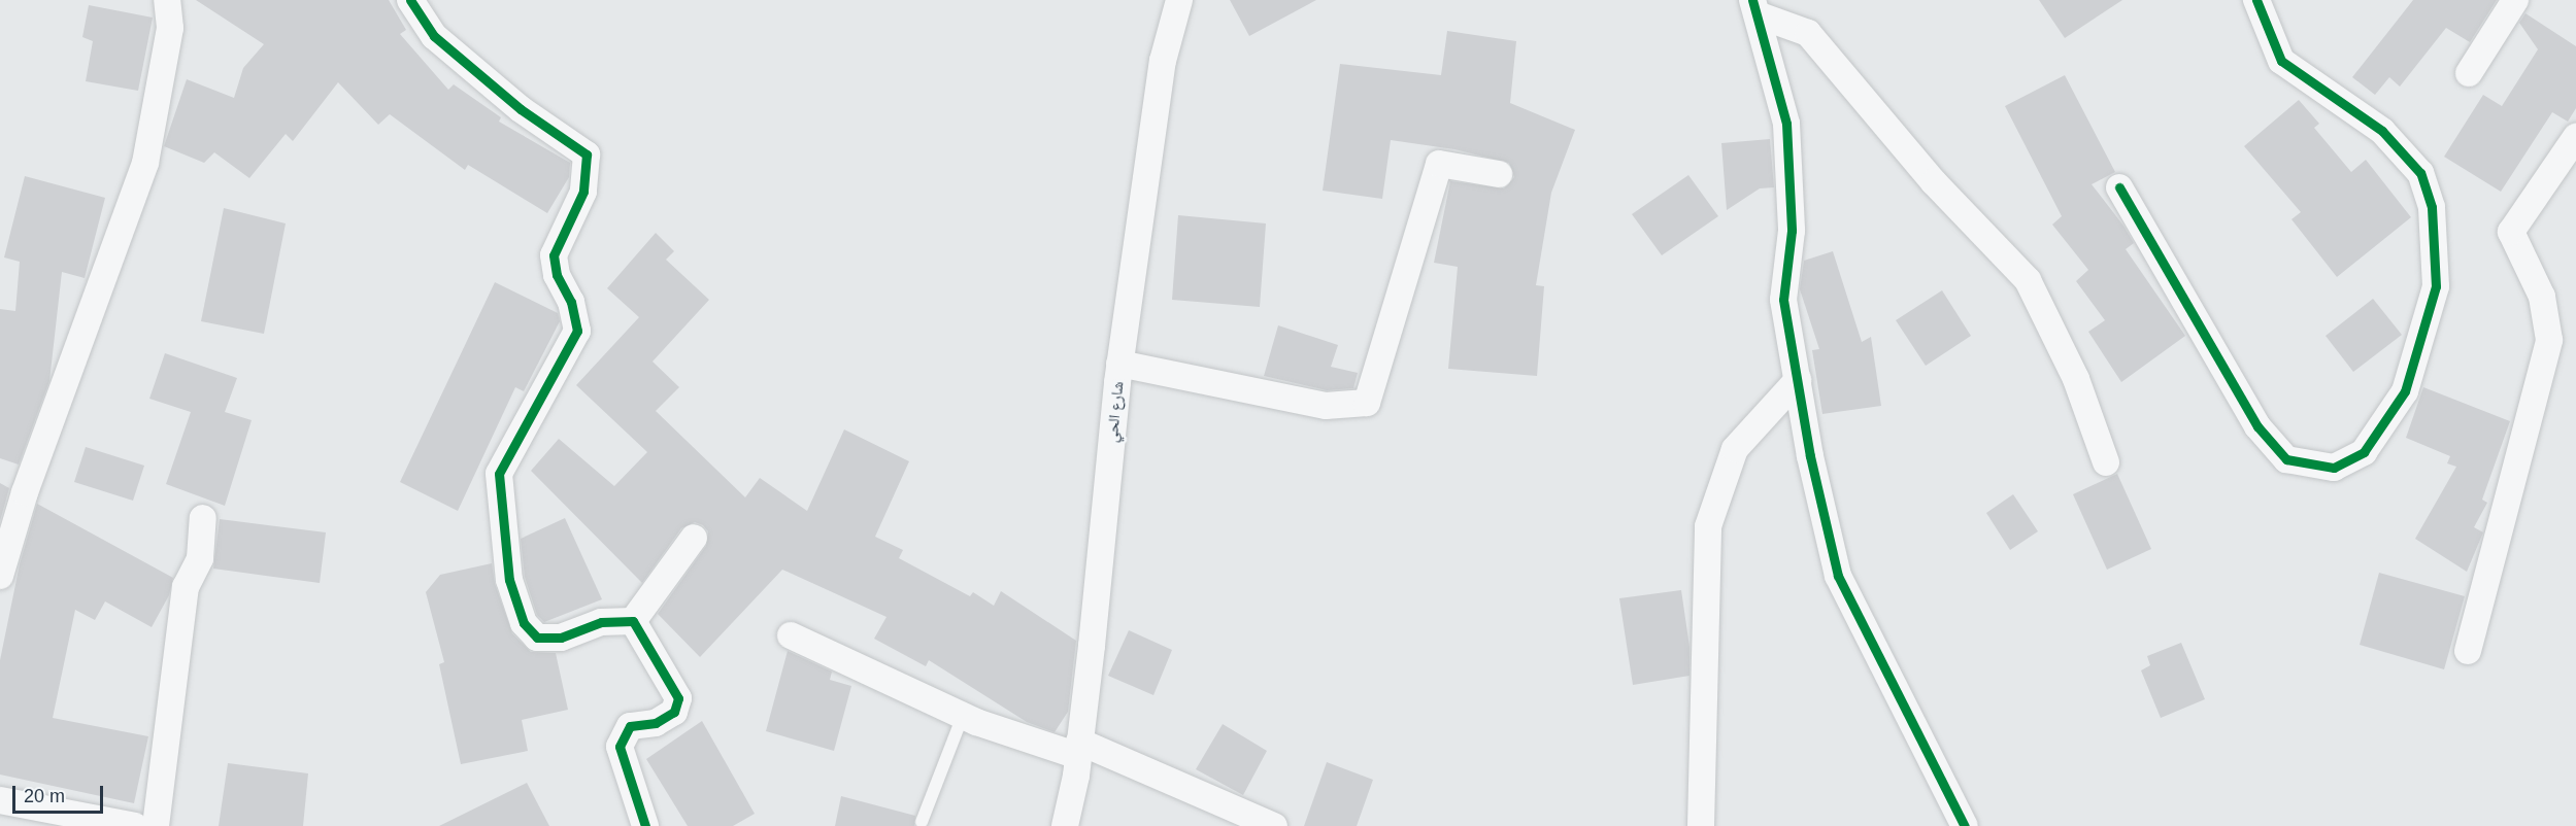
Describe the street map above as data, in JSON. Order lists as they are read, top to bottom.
{
  "streets": {
    "street": ["شارع الحي"]
  },
  "scale_bar": "20 m"
}
